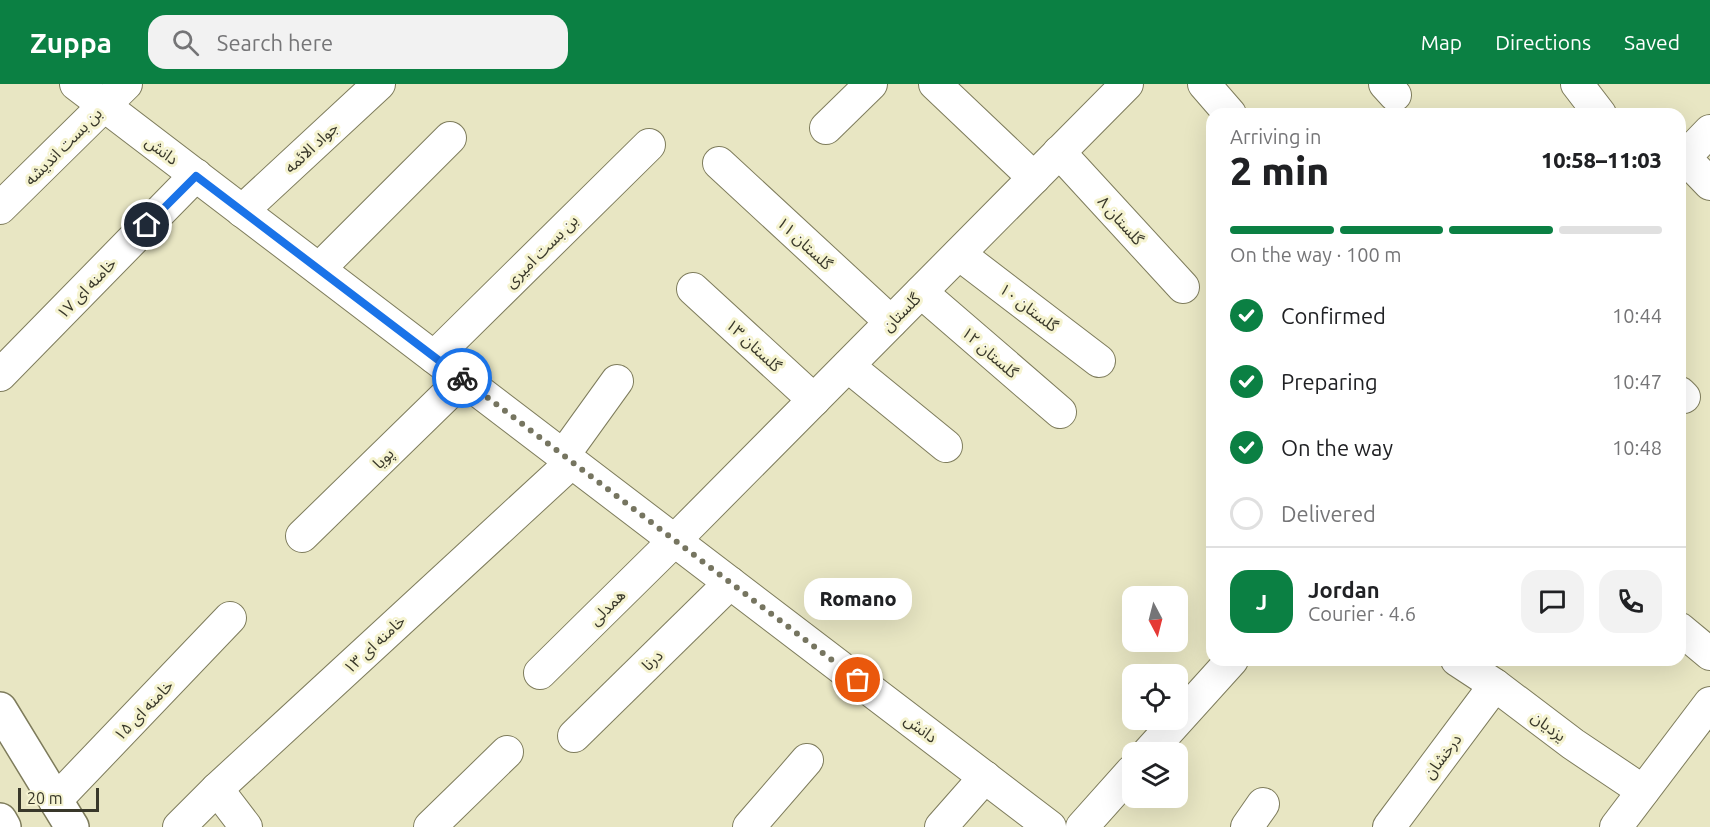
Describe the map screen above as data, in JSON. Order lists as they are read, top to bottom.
{
  "streets": {
    "street": [
      "بن بست اندیشه",
      "جواد الائمه",
      "دانش",
      "گلستان ۸",
      "گلستان ۱۱",
      "بن بست امیری",
      "خامنه ای ۱۷",
      "گلستان ۱۰",
      "گلستان",
      "گلستان ۱۳",
      "گلستان ۱۲",
      "پویا",
      "همدلی",
      "خامنه ای ۱۳",
      "درنا",
      "خامنه ای ۱۵",
      "یزدیان",
      "درخشان"
    ]
  },
  "crossings": [
    ["بن بست اندیشه", "دانش"],
    ["جواد الائمه", "دانش"],
    ["دانش", "بن بست امیری"],
    ["دانش", "خامنه ای ۱۷"],
    ["دانش", "گلستان"],
    ["دانش", "پویا"],
    ["دانش", "همدلی"],
    ["دانش", "خامنه ای ۱۳"],
    ["دانش", "درنا"],
    ["گلستان ۸", "گلستان"],
    ["گلستان ۱۱", "گلستان"],
    ["گلستان ۱۰", "گلستان"],
    ["گلستان", "گلستان ۱۳"],
    ["گلستان", "گلستان ۱۲"],
    ["گلستان", "همدلی"],
    ["یزدیان", "درخشان"]
  ],
  "places": ["Romano"],
  "scale_bar": "20 m",
  "north": "bottom",
  "page": {
    "header": "Zuppa",
    "search": "Search here",
    "nav": ["Map", "Directions", "Saved"],
    "heading": ["2 min", "Arriving in", "10:58–11:03"],
    "panel": ["Jordan", "Courier · 4.6"],
    "bar": "On the way · 100 m",
    "list": [
      ["Confirmed", "10:44"],
      ["Preparing", "10:47"],
      ["On the way", "10:48"],
      "Delivered"
    ],
    "round": "J",
    "bubble": "Romano",
    "scale": "20 m"
  }
}
